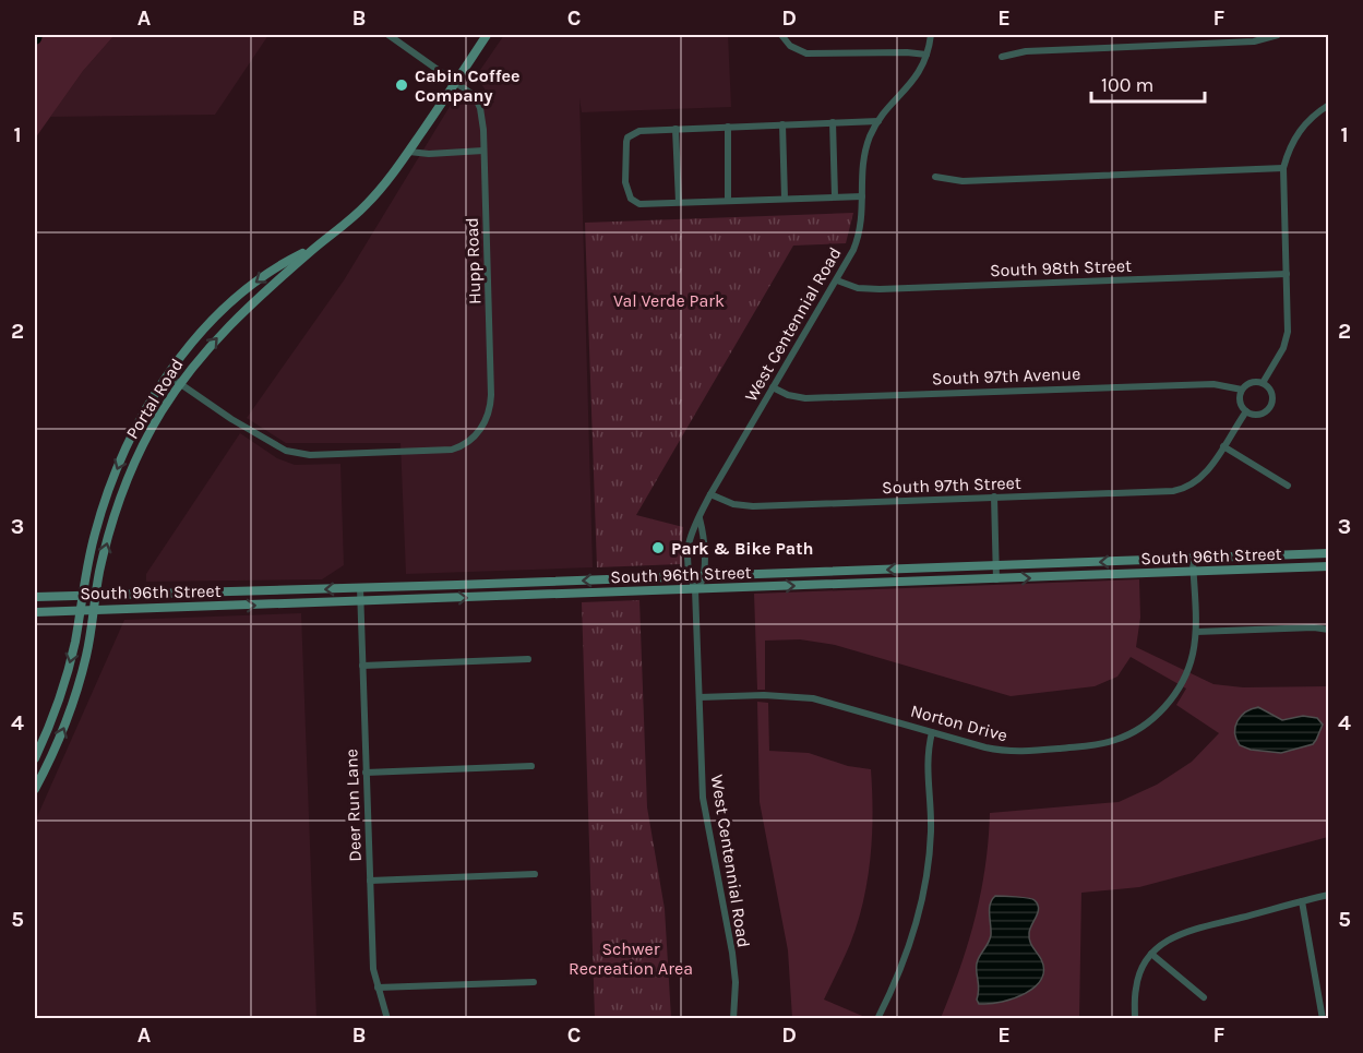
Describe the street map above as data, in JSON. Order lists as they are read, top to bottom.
{
  "streets": {
    "main road": ["Portal Road", "South 96th Street"],
    "street": [
      "Hupp Road",
      "South 98th Street",
      "West Centennial Road",
      "South 97th Avenue",
      "South 97th Street",
      "Norton Drive",
      "Deer Run Lane"
    ]
  },
  "crossings": [
    ["Hupp Road", "Portal Road"],
    ["South 98th Street", "West Centennial Road"],
    ["West Centennial Road", "South 97th Avenue"],
    ["West Centennial Road", "South 97th Street"],
    ["West Centennial Road", "South 96th Street"],
    ["West Centennial Road", "Norton Drive"],
    ["Portal Road", "South 96th Street"],
    ["South 96th Street", "Norton Drive"],
    ["South 96th Street", "Deer Run Lane"]
  ],
  "parks": ["Val Verde Park", "Schwer Recreation Area"],
  "places": ["Cabin Coffee Company", "Park & Bike Path"],
  "scale_bar": "100 m",
  "grid": {
    "columns": [
      "A",
      "B",
      "C",
      "D",
      "E",
      "F"
    ],
    "rows": [
      "1",
      "2",
      "3",
      "4",
      "5"
    ]
  }
}
